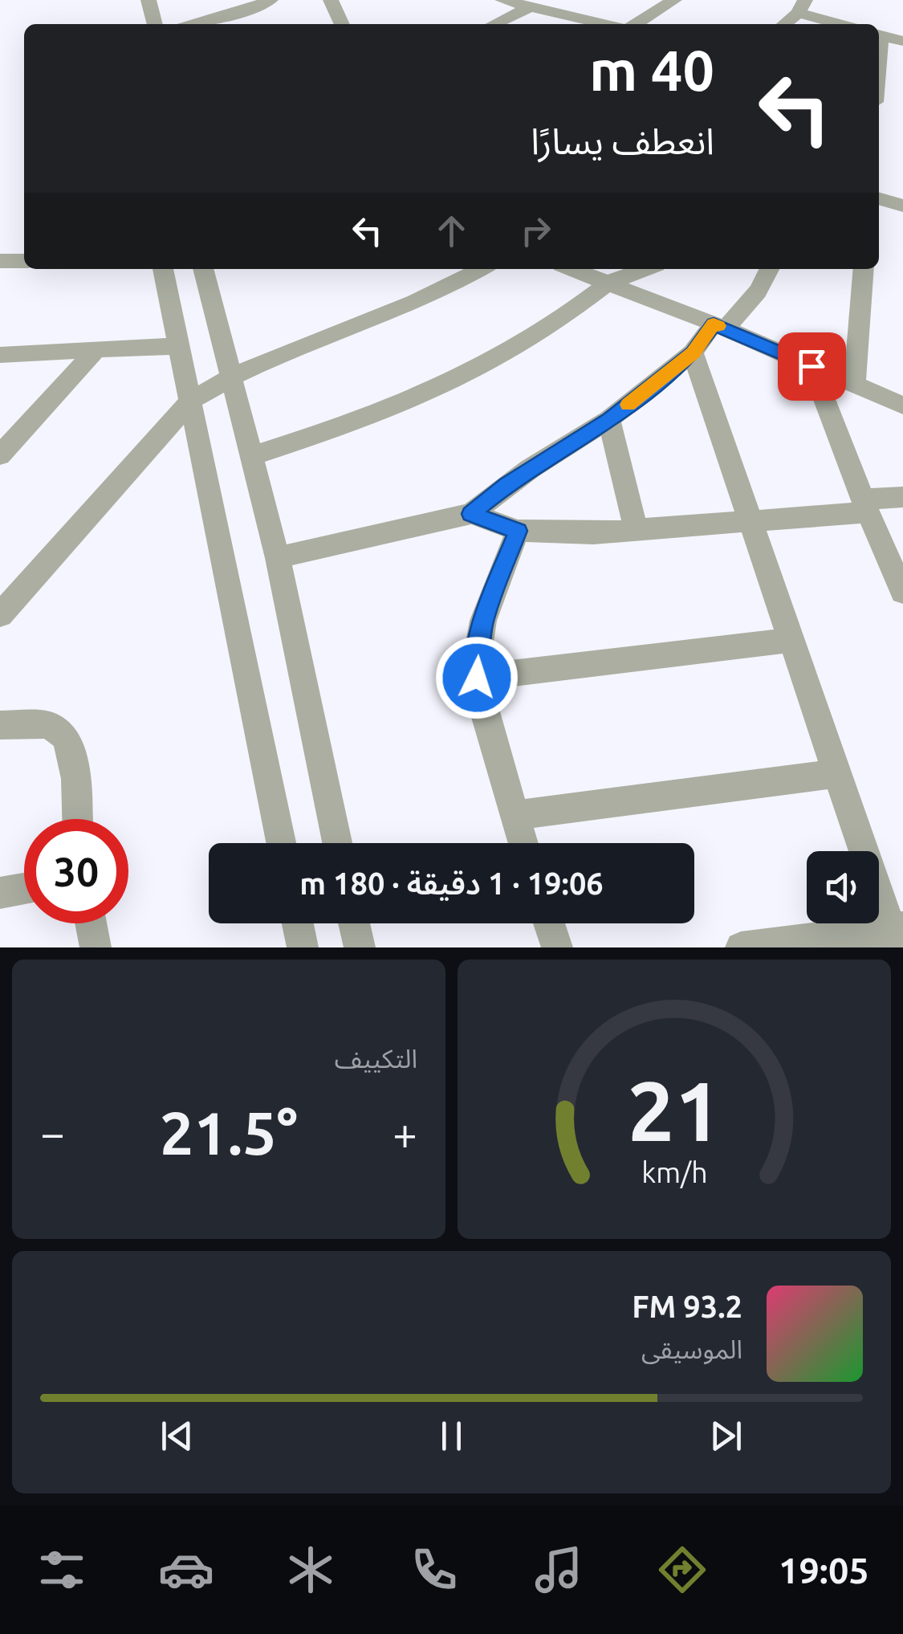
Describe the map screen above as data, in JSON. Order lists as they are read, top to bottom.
{
  "page": {
    "turn": ["40 m", "انعطف يسارًا"],
    "limit": "30",
    "trip": "19:06 · 1 دقيقة · 180 m",
    "tile": "التكييف",
    "heat": ["−", "21.5°", "+"],
    "song": ["93.2 FM", "الموسيقى"],
    "tabs": "19:05",
    "gauge": ["21", "km/h"]
  }
}
